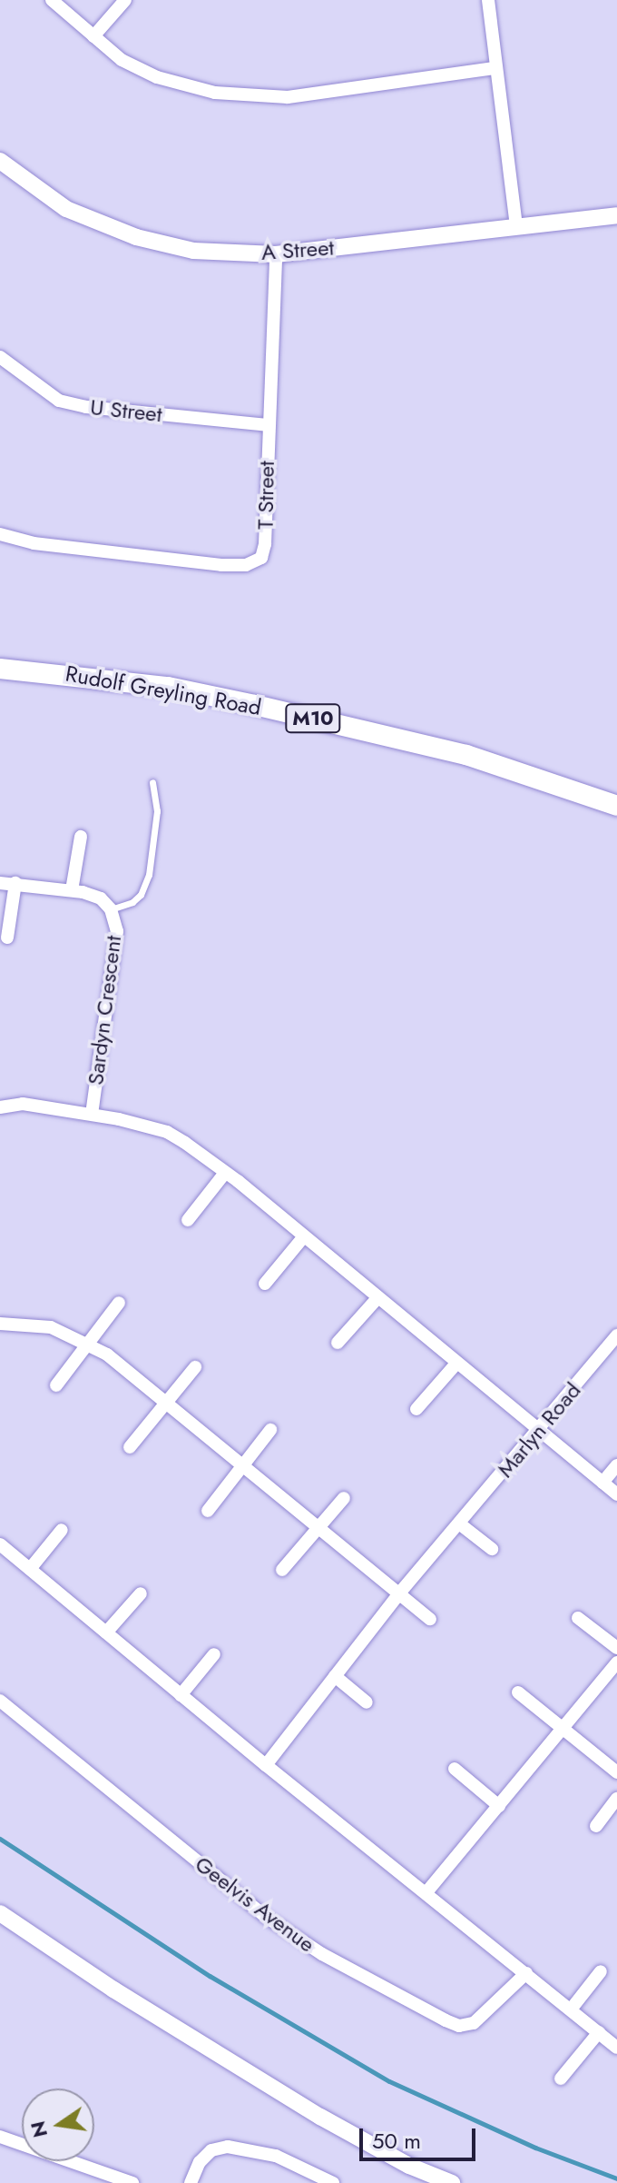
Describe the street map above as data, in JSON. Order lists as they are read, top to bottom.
{
  "streets": {
    "main road": ["Rudolf Greyling Road", "M10"],
    "street": [
      "A Street",
      "U Street",
      "T Street",
      "Sardyn Crescent",
      "Marlyn Road",
      "Geelvis Avenue"
    ]
  },
  "crossings": [
    ["A Street", "T Street"],
    ["U Street", "T Street"]
  ],
  "scale_bar": "50 m",
  "north": "left"
}
